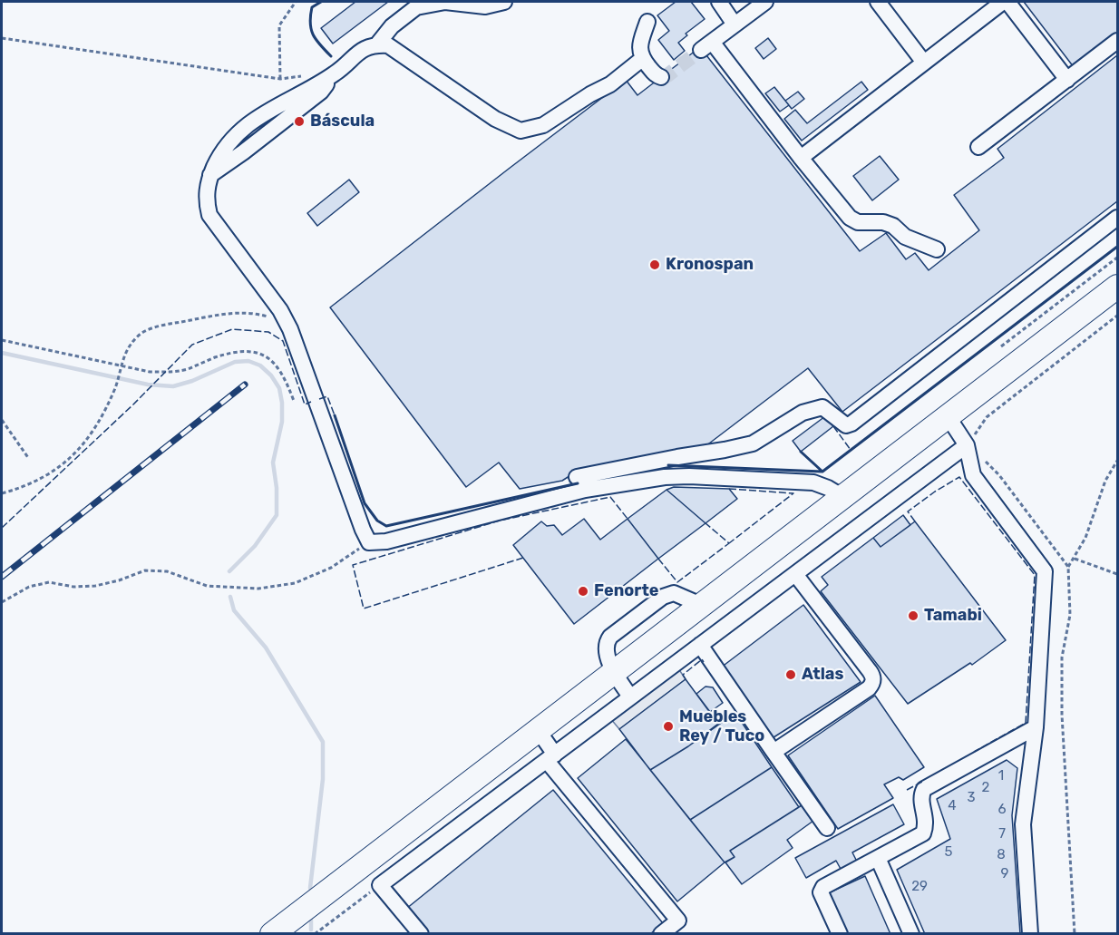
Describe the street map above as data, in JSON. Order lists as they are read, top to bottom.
{
  "places": [
    "Báscula",
    "Kronospan",
    "Fenorte",
    "Tamabi",
    "Atlas",
    "Muebles Rey / Tuco"
  ],
  "house_numbers": [
    "1",
    "2",
    "3",
    "4",
    "6",
    "7",
    "5",
    "8",
    "9",
    "29"
  ]
}
